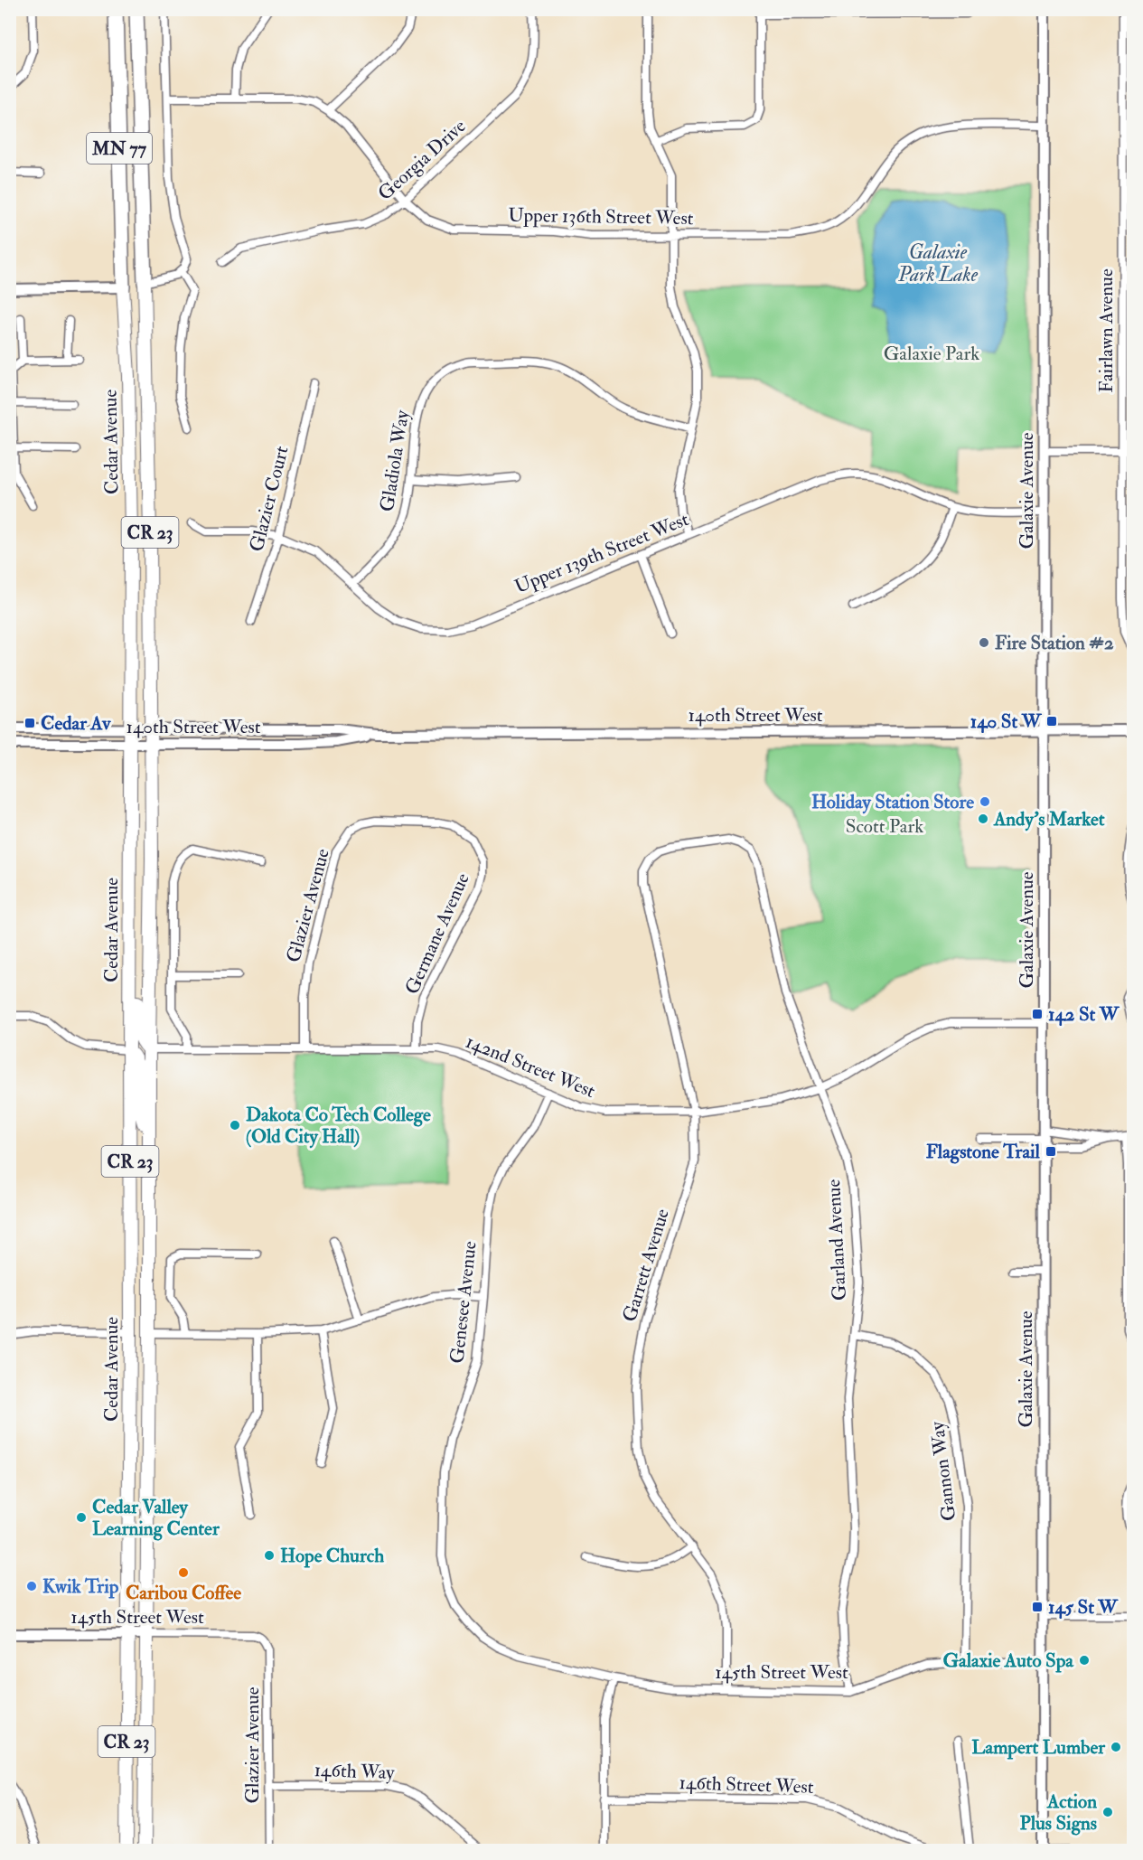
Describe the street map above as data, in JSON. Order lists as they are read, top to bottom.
{
  "streets": {
    "highway": ["MN 77", "Cedar Avenue", "CR 23"],
    "street": [
      "Georgia Drive",
      "Upper 136th Street West",
      "Fairlawn Avenue",
      "Gladiola Way",
      "Galaxie Avenue",
      "Glazier Court",
      "Upper 139th Street West",
      "140th Street West",
      "Glazier Avenue",
      "Germane Avenue",
      "142nd Street West",
      "Garland Avenue",
      "Garrett Avenue",
      "Genesee Avenue",
      "Gannon Way",
      "145th Street West",
      "146th Way",
      "146th Street West"
    ]
  },
  "crossings": [
    ["Georgia Drive", "Upper 136th Street West"],
    ["Upper 136th Street West", "Galaxie Avenue"],
    ["Cedar Avenue", "140th Street West"],
    ["Cedar Avenue", "142nd Street West"],
    ["Cedar Avenue", "145th Street West"],
    ["Gladiola Way", "Upper 139th Street West"],
    ["Galaxie Avenue", "Upper 139th Street West"],
    ["Galaxie Avenue", "140th Street West"],
    ["Galaxie Avenue", "142nd Street West"],
    ["Galaxie Avenue", "145th Street West"],
    ["Glazier Court", "Upper 139th Street West"],
    ["Glazier Avenue", "Germane Avenue"],
    ["Glazier Avenue", "142nd Street West"],
    ["Glazier Avenue", "145th Street West"],
    ["Glazier Avenue", "146th Way"],
    ["Germane Avenue", "142nd Street West"],
    ["142nd Street West", "Garland Avenue"],
    ["142nd Street West", "Garrett Avenue"],
    ["142nd Street West", "Genesee Avenue"],
    ["Garland Avenue", "Garrett Avenue"],
    ["Garland Avenue", "Gannon Way"],
    ["Garland Avenue", "145th Street West"],
    ["Garrett Avenue", "145th Street West"],
    ["Genesee Avenue", "145th Street West"],
    ["Gannon Way", "145th Street West"]
  ],
  "water": ["Galaxie Park Lake"],
  "parks": ["Galaxie Park", "Scott Park"],
  "places": {
    "other": [
      "Fire Station #2",
      "Holiday Station Store",
      "Andy's Market",
      "Dakota Co Tech College (Old City Hall)",
      "Cedar Valley Learning Center",
      "Hope Church",
      "Caribou Coffee",
      "Kwik Trip",
      "Galaxie Auto Spa",
      "Lampert Lumber",
      "Action Plus Signs"
    ],
    "transit": [
      "140 St W",
      "Cedar Av",
      "142 St W",
      "Flagstone Trail",
      "145 St W"
    ]
  }
}
